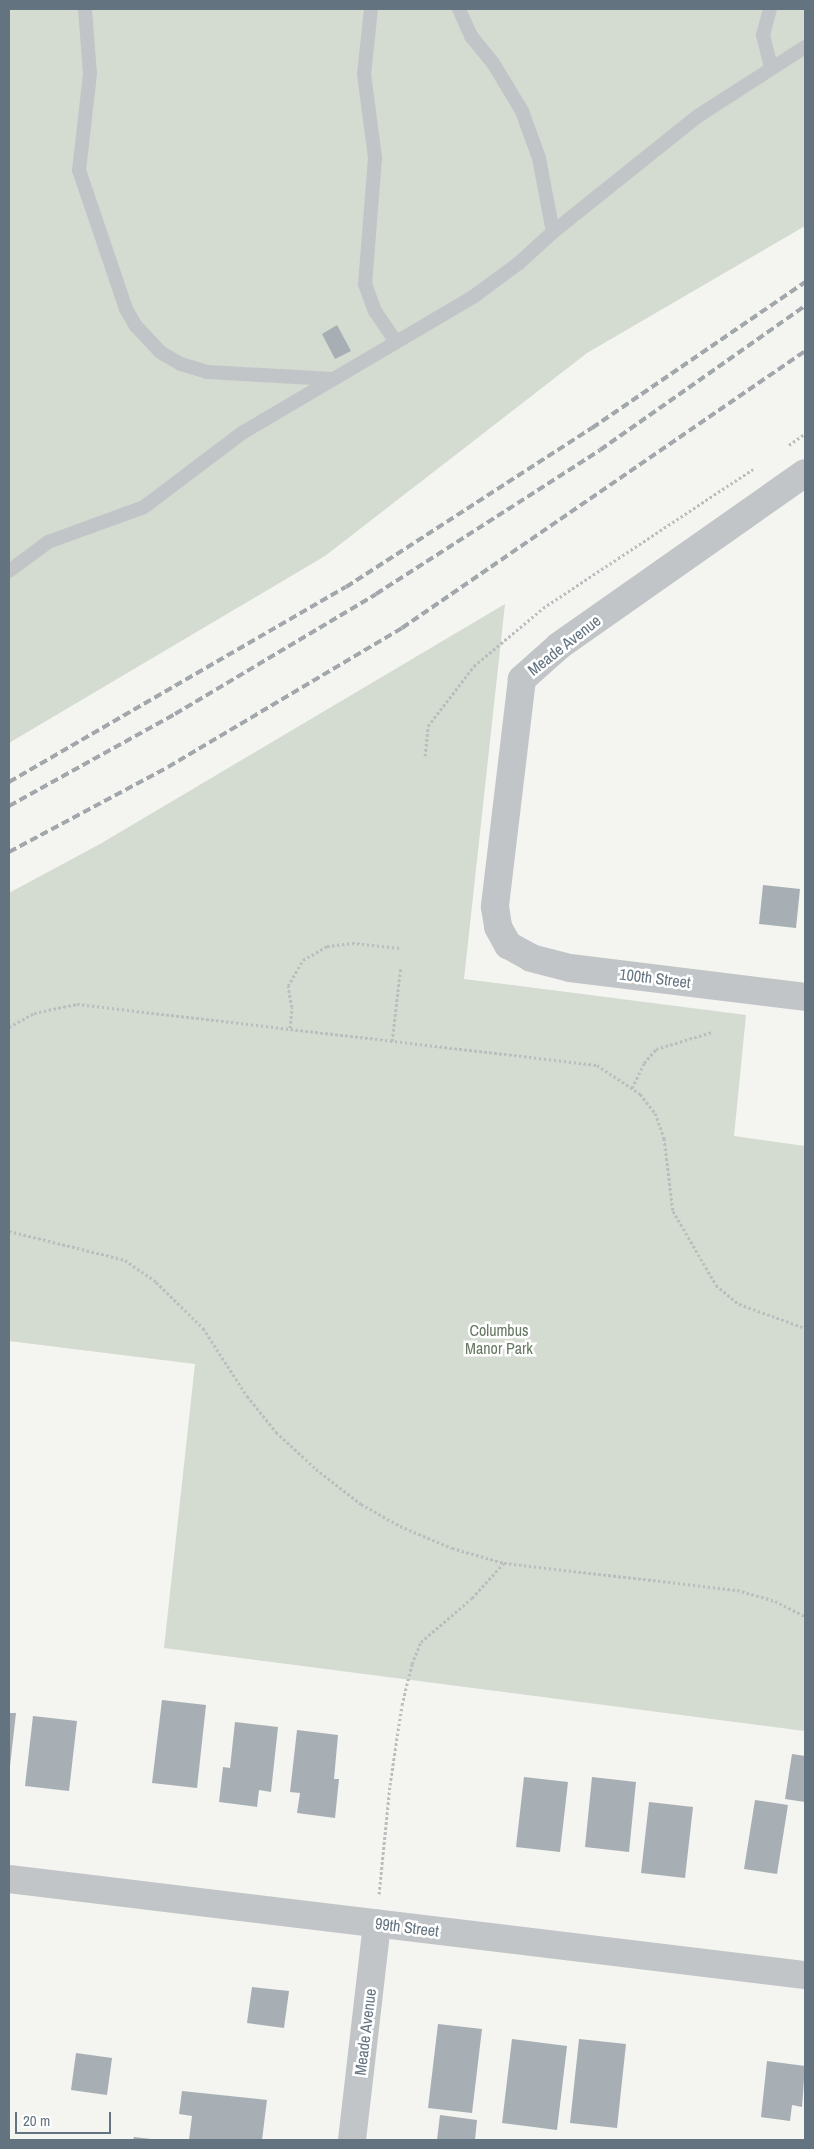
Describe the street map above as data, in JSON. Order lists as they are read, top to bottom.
{
  "streets": {
    "street": ["Meade Avenue", "100th Street", "99th Street"]
  },
  "crossings": [
    ["Meade Avenue", "100th Street"],
    ["Meade Avenue", "99th Street"]
  ],
  "parks": ["Columbus Manor Park"],
  "scale_bar": "20 m"
}
